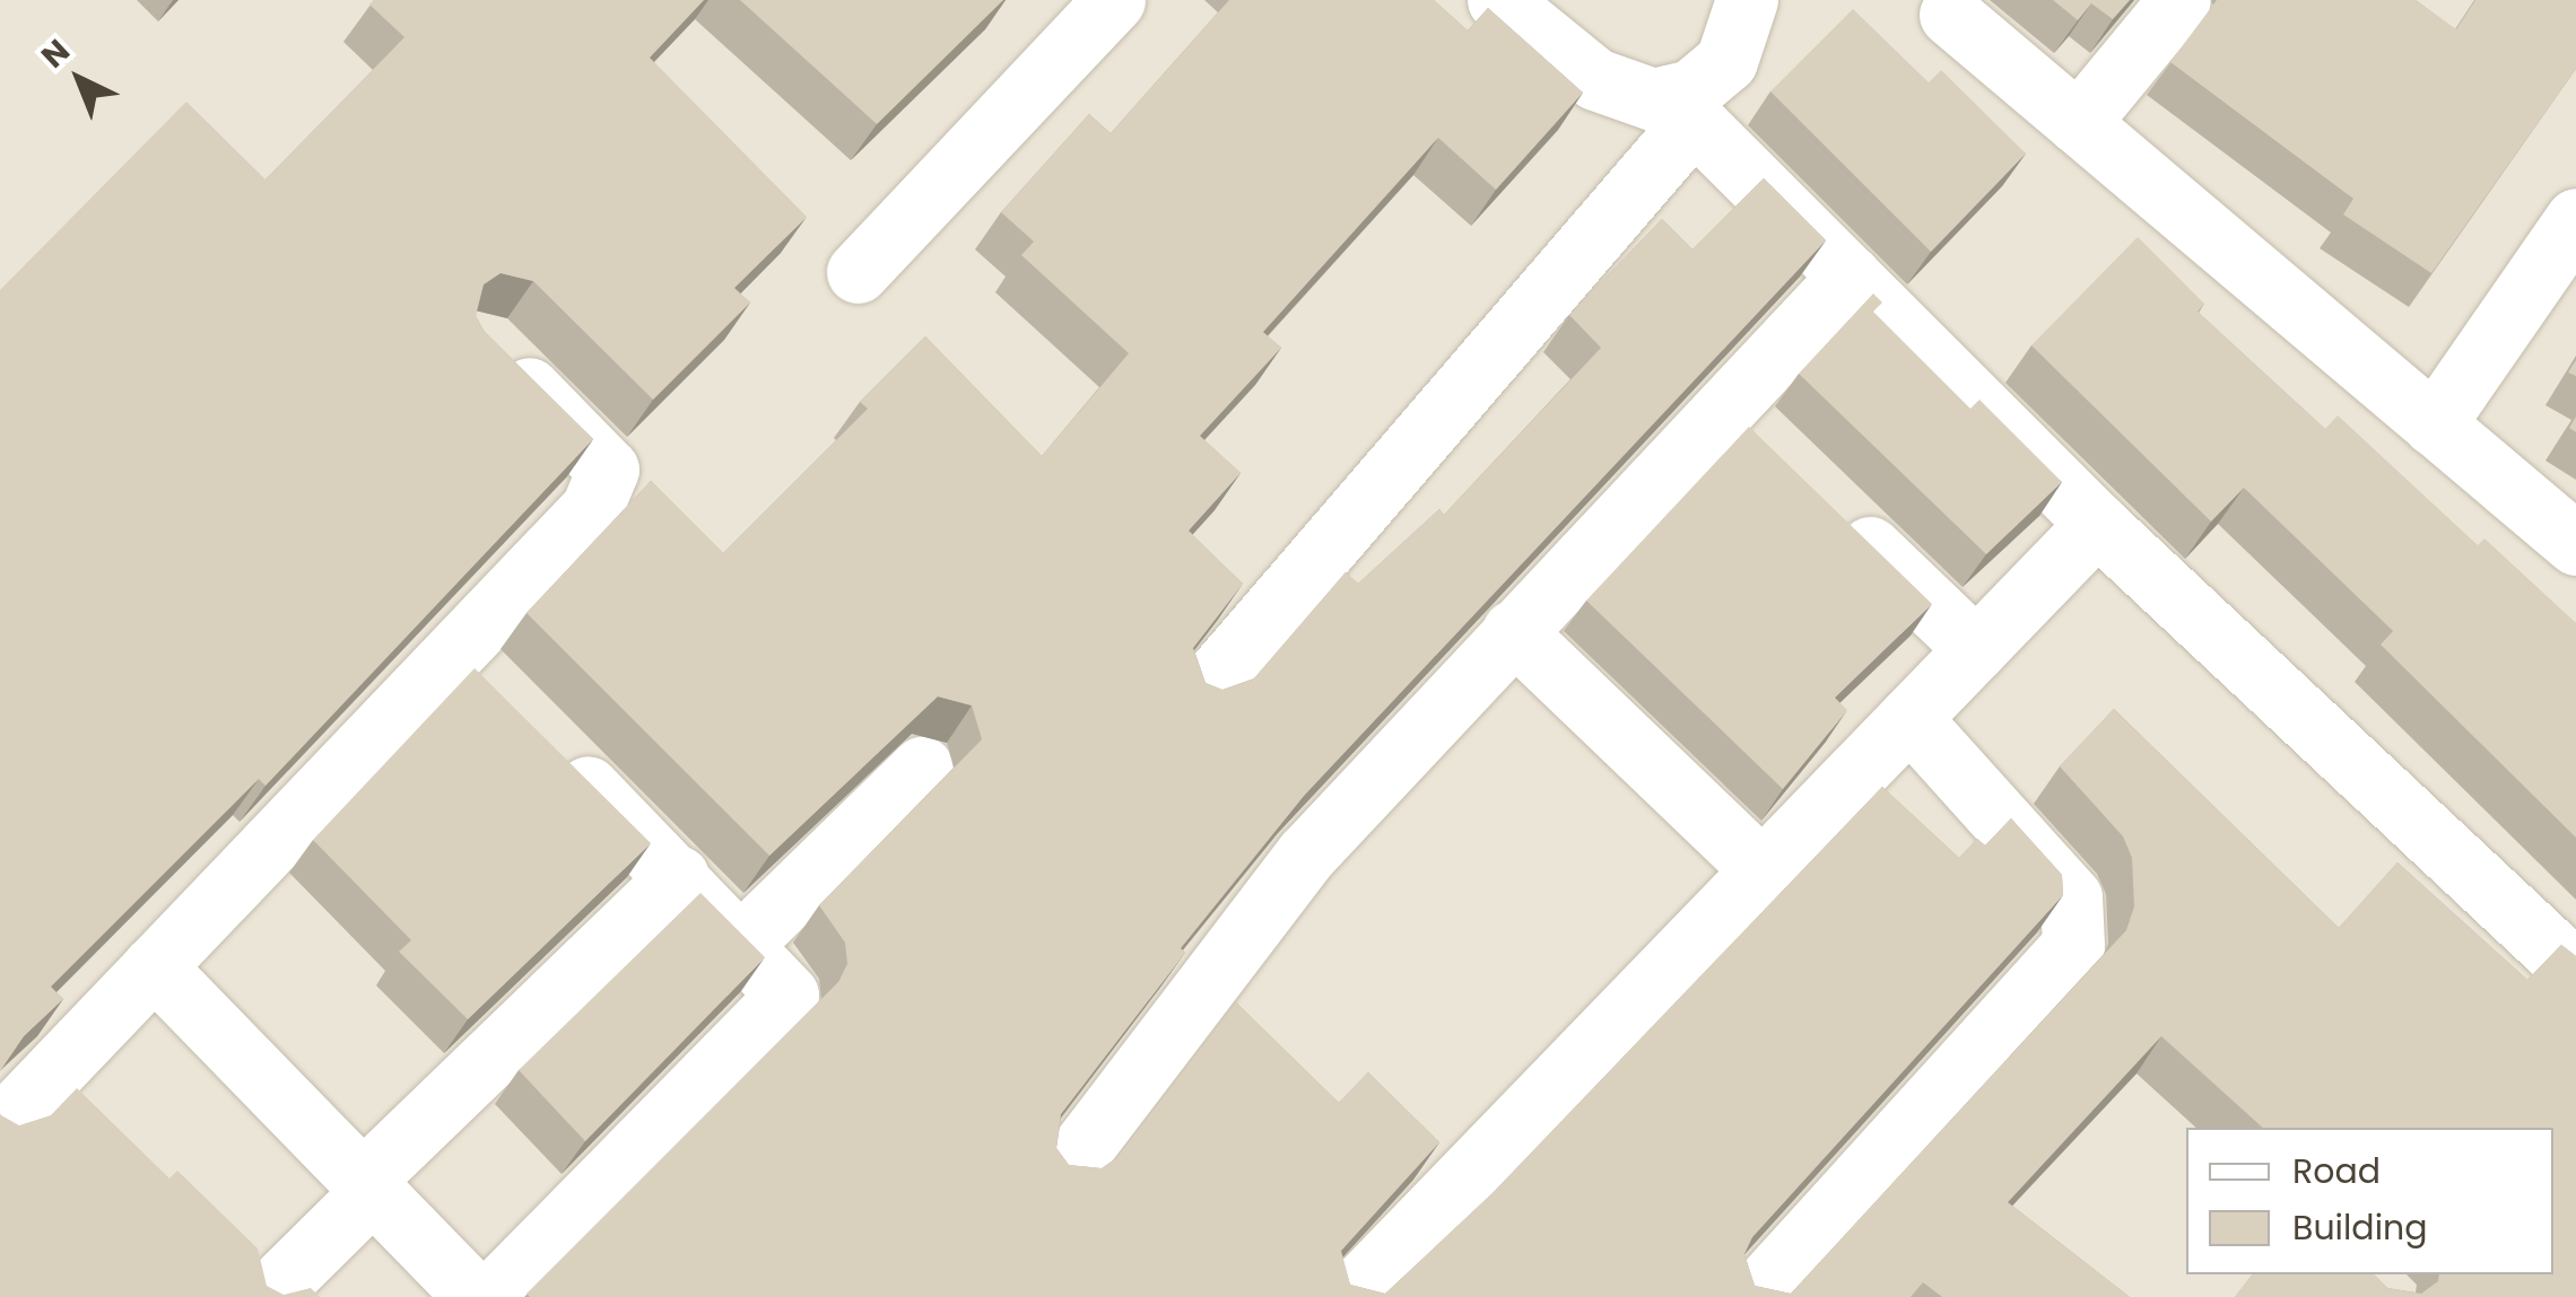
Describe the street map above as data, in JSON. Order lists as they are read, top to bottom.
{
  "legend": ["Road", "Building"],
  "north": "top left"
}
